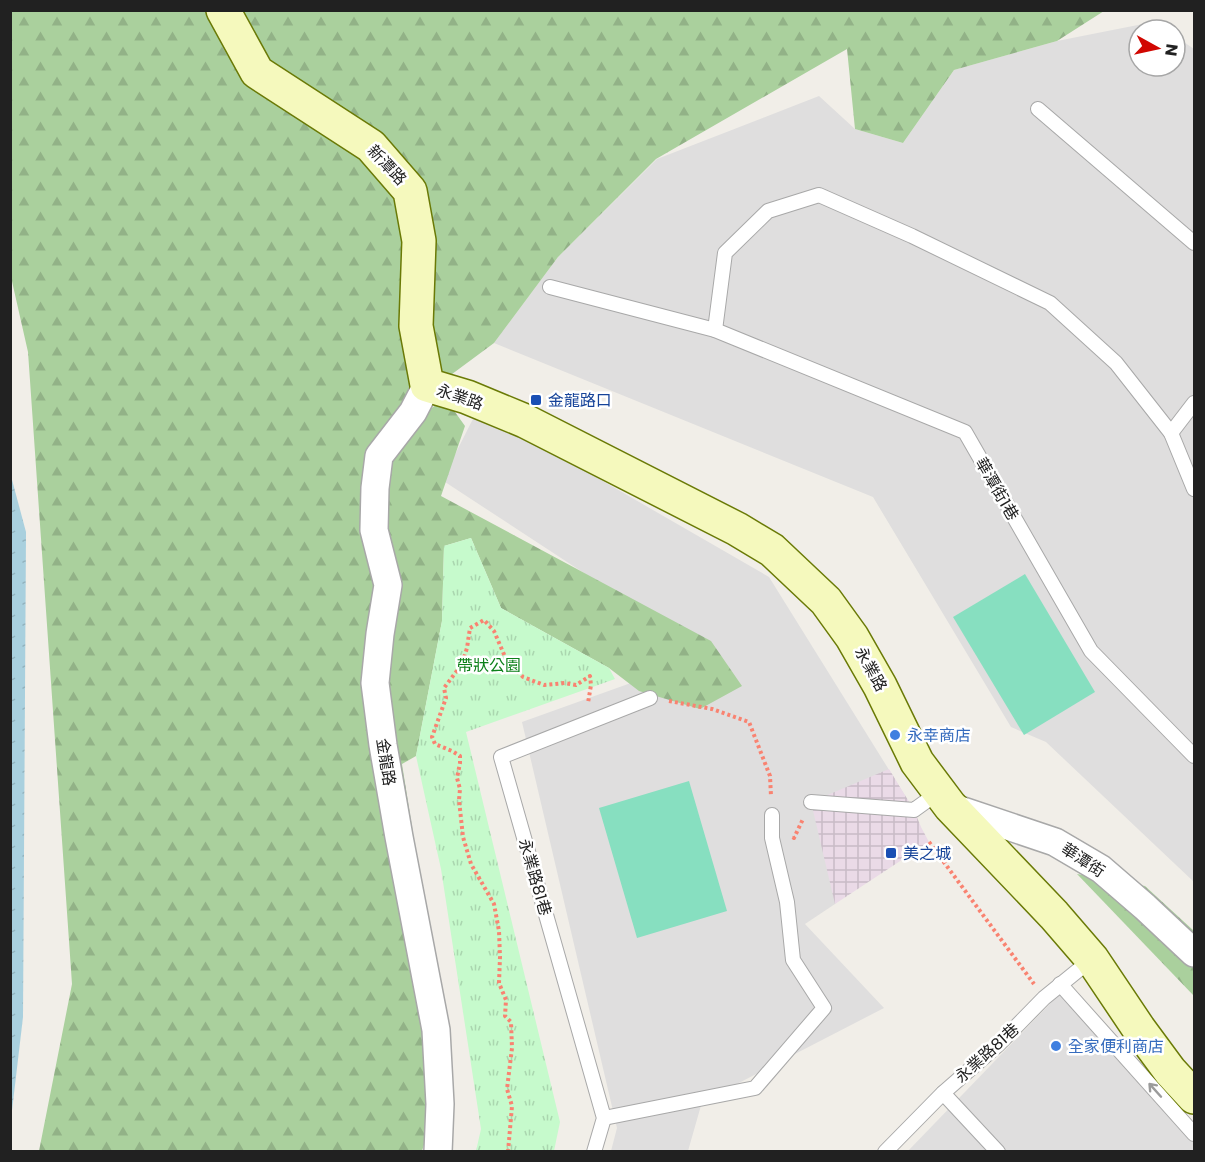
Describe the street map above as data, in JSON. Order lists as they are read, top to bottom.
{
  "streets": {
    "street": [
      "新潭路",
      "永業路",
      "金龍路",
      "華潭街"
    ],
    "lane": ["華潭街1巷", "永業路81巷"]
  },
  "crossings": [
    ["新潭路", "永業路"],
    ["新潭路", "金龍路"],
    ["永業路", "金龍路"],
    ["永業路", "華潭街"],
    ["永業路", "永業路81巷"]
  ],
  "parks": ["帶狀公園"],
  "places": {
    "transit": ["金龍路口", "美之城"],
    "other": ["永幸商店", "全家便利商店"]
  },
  "north": "right"
}
